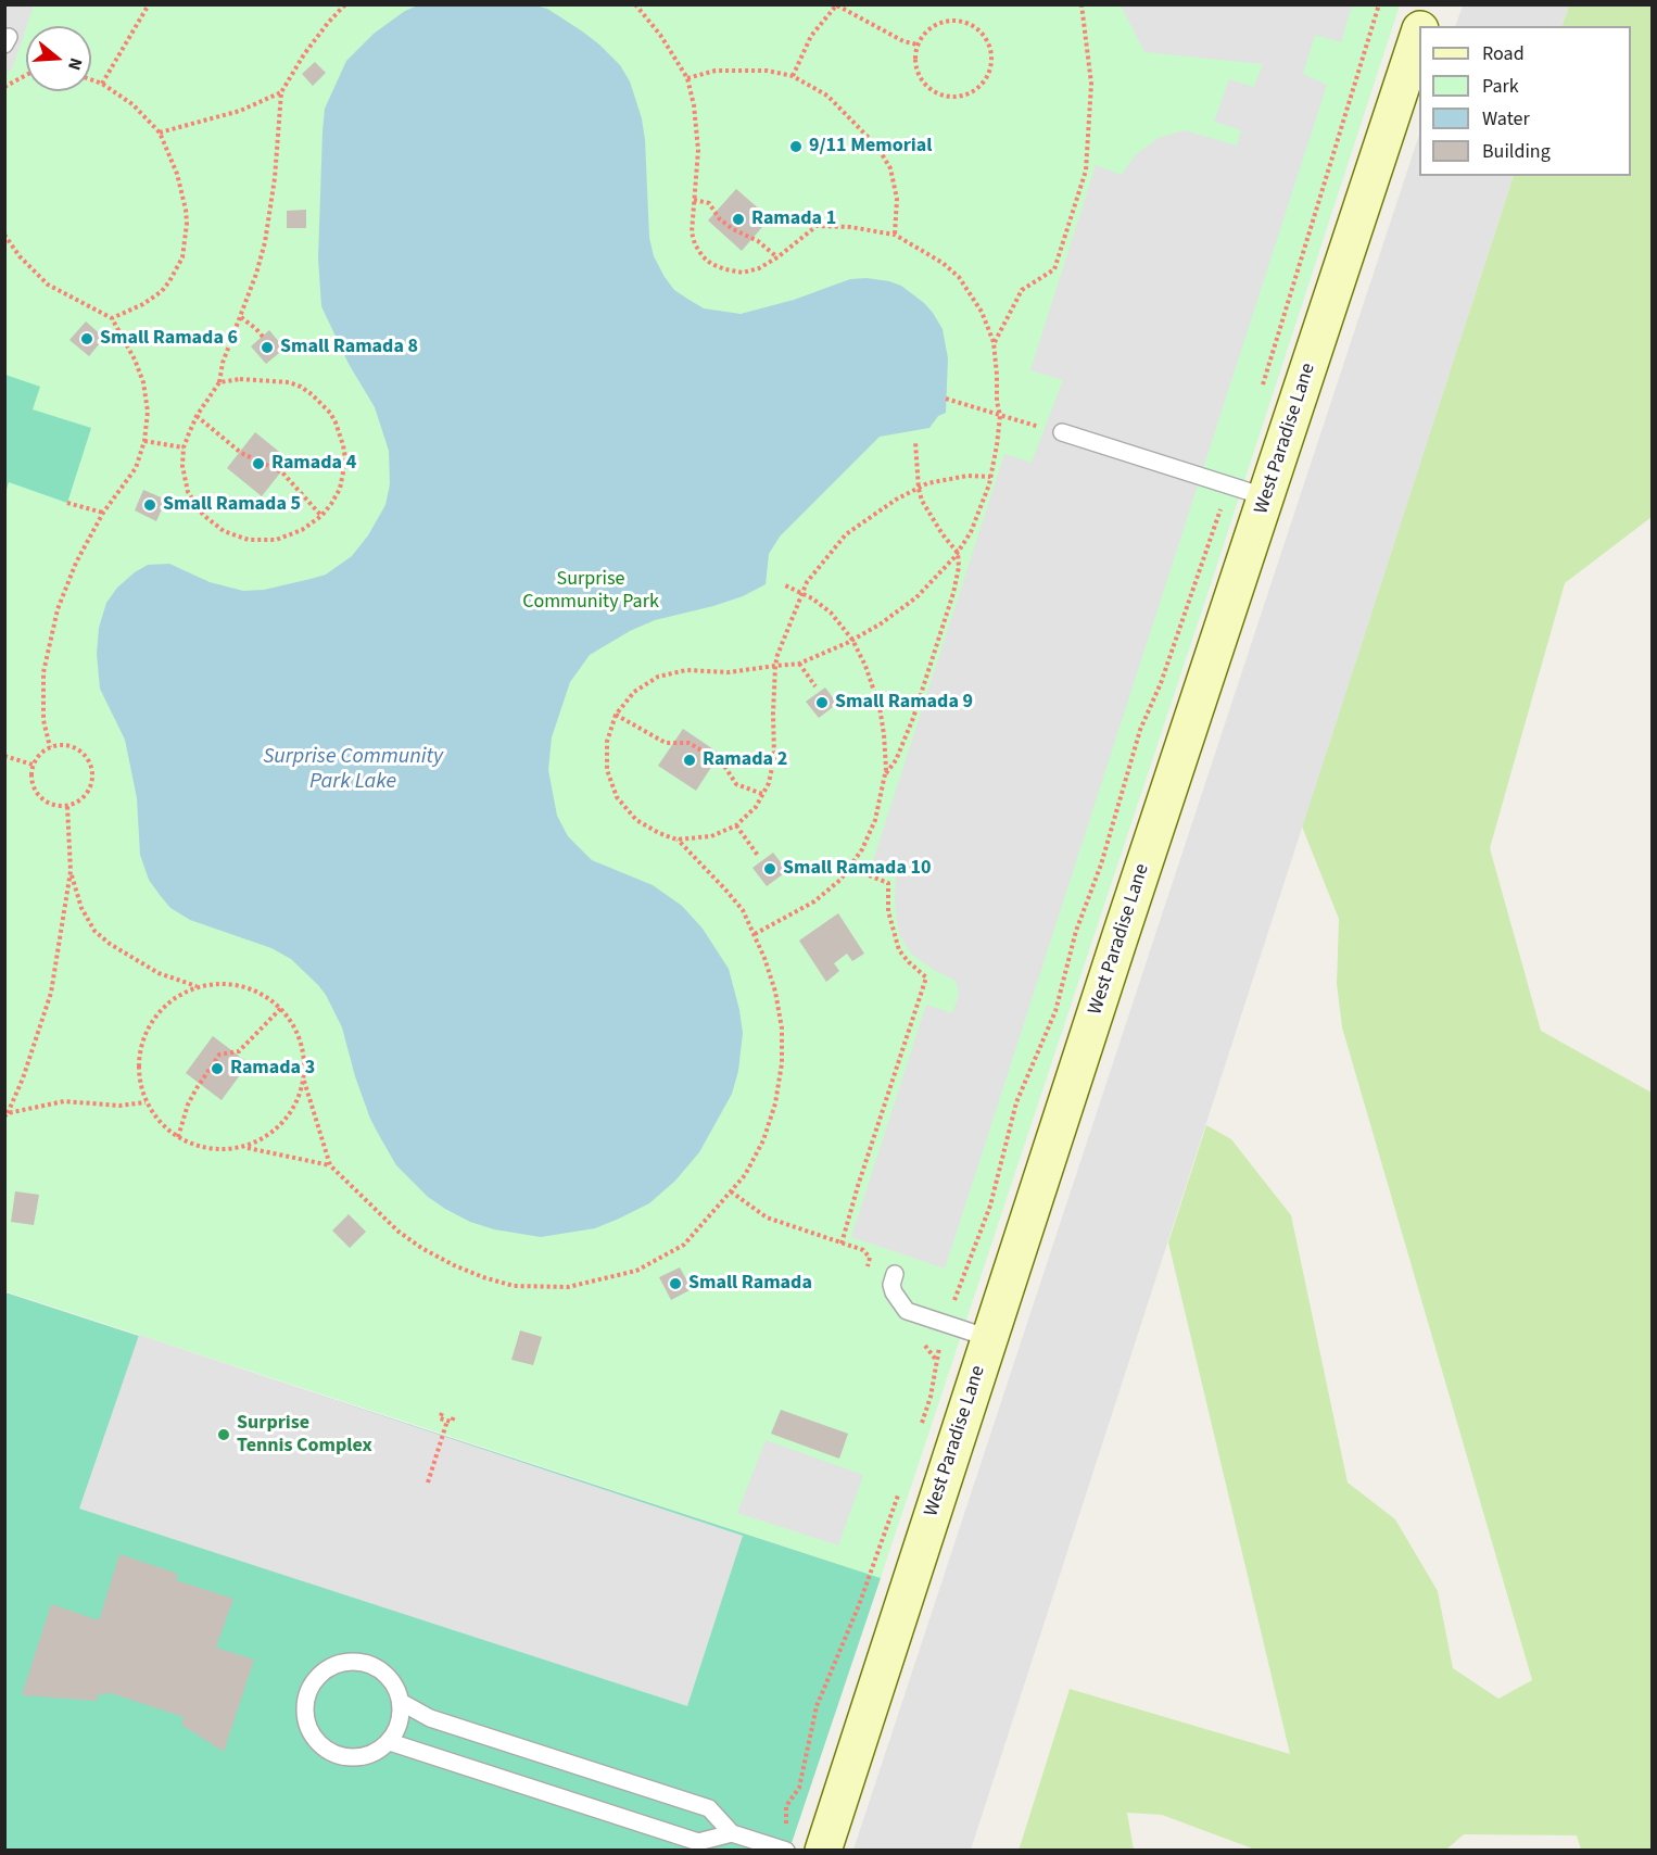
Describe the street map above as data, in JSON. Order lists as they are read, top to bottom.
{
  "streets": {
    "street": ["West Paradise Lane"]
  },
  "water": ["Surprise Community Park Lake"],
  "parks": ["Surprise Community Park"],
  "places": [
    "9/11 Memorial",
    "Ramada 1",
    "Small Ramada 6",
    "Small Ramada 8",
    "Ramada 4",
    "Small Ramada 5",
    "Small Ramada 9",
    "Ramada 2",
    "Small Ramada 10",
    "Ramada 3",
    "Small Ramada",
    "Surprise Tennis Complex"
  ],
  "legend": [
    "Road",
    "Park",
    "Water",
    "Building"
  ],
  "north": "right"
}
